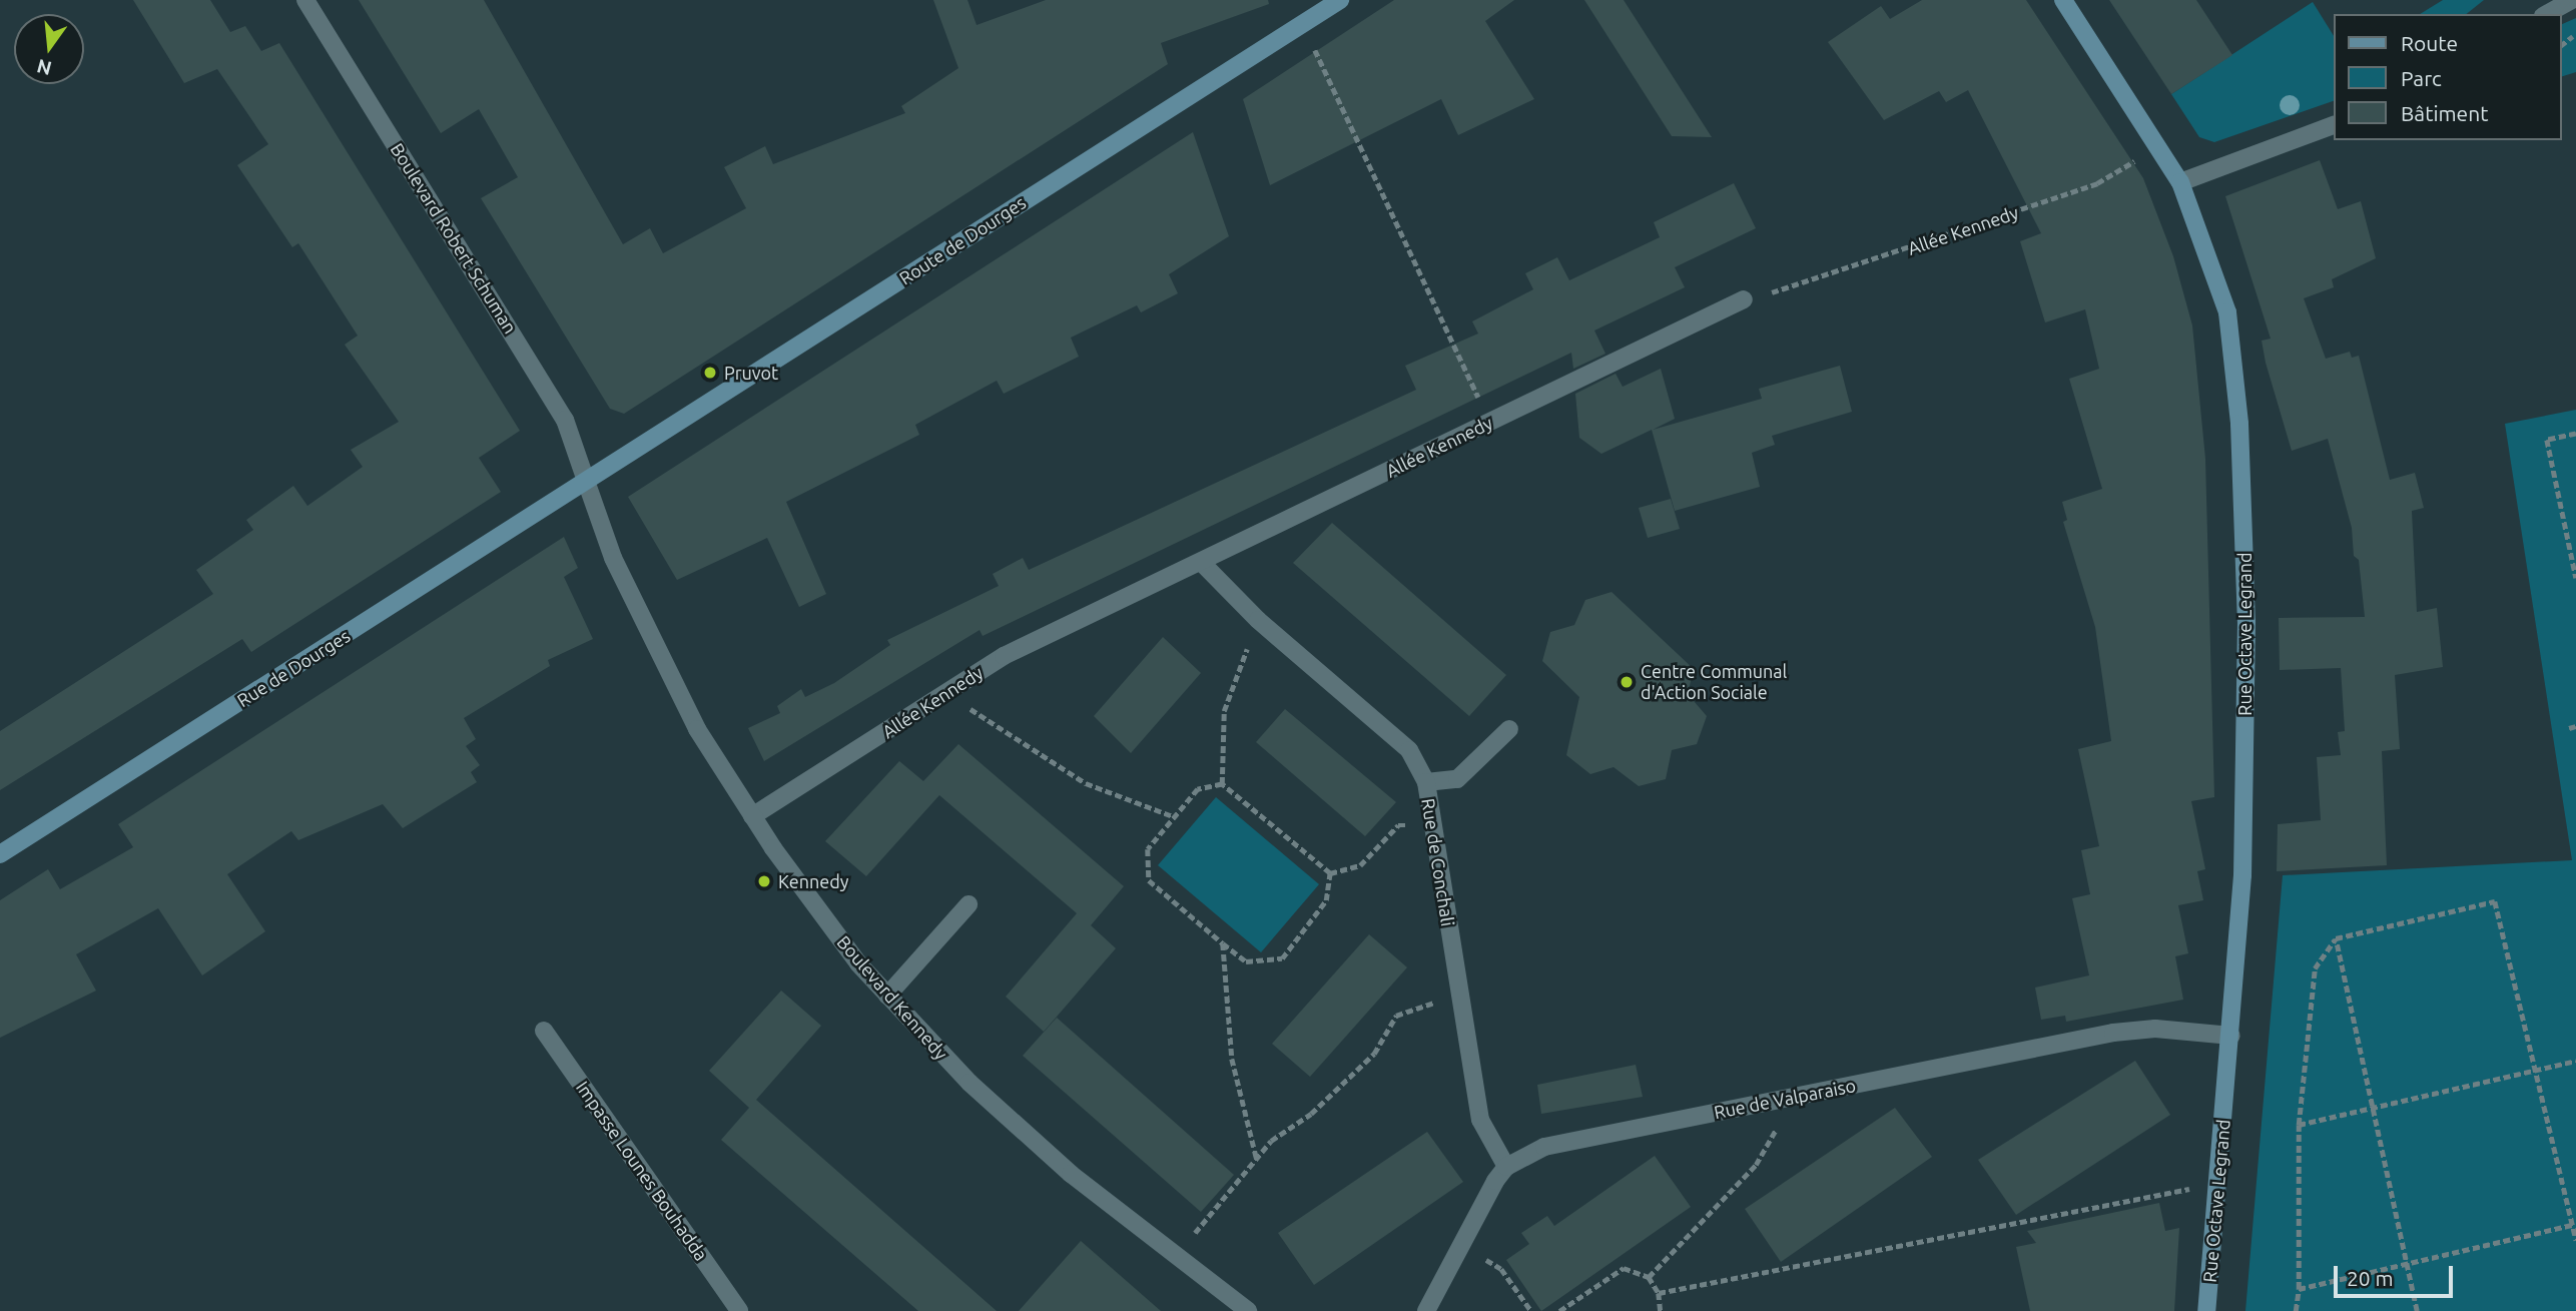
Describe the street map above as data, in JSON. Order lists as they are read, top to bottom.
{
  "streets": {
    "main road": ["Route de Dourges", "Rue Octave Legrand", "Rue de Dourges"],
    "street": [
      "Allée Kennedy",
      "Boulevard Robert Schuman",
      "Rue de Conchali",
      "Boulevard Kennedy",
      "Rue de Valparaiso",
      "Impasse Lounes Bouhadda"
    ]
  },
  "crossings": [
    ["Allée Kennedy", "Rue Octave Legrand"],
    ["Allée Kennedy", "Rue de Conchali"],
    ["Allée Kennedy", "Boulevard Kennedy"],
    ["Boulevard Robert Schuman", "Route de Dourges"],
    ["Boulevard Robert Schuman", "Rue de Dourges"],
    ["Boulevard Robert Schuman", "Boulevard Kennedy"],
    ["Route de Dourges", "Rue de Dourges"],
    ["Route de Dourges", "Boulevard Kennedy"],
    ["Rue Octave Legrand", "Rue de Valparaiso"],
    ["Rue de Dourges", "Boulevard Kennedy"],
    ["Rue de Conchali", "Rue de Valparaiso"]
  ],
  "places": ["Pruvot", "Centre Communal d'Action Sociale", "Kennedy"],
  "legend": ["Route", "Parc", "Bâtiment"],
  "scale_bar": "20 m",
  "north": "bottom"
}
